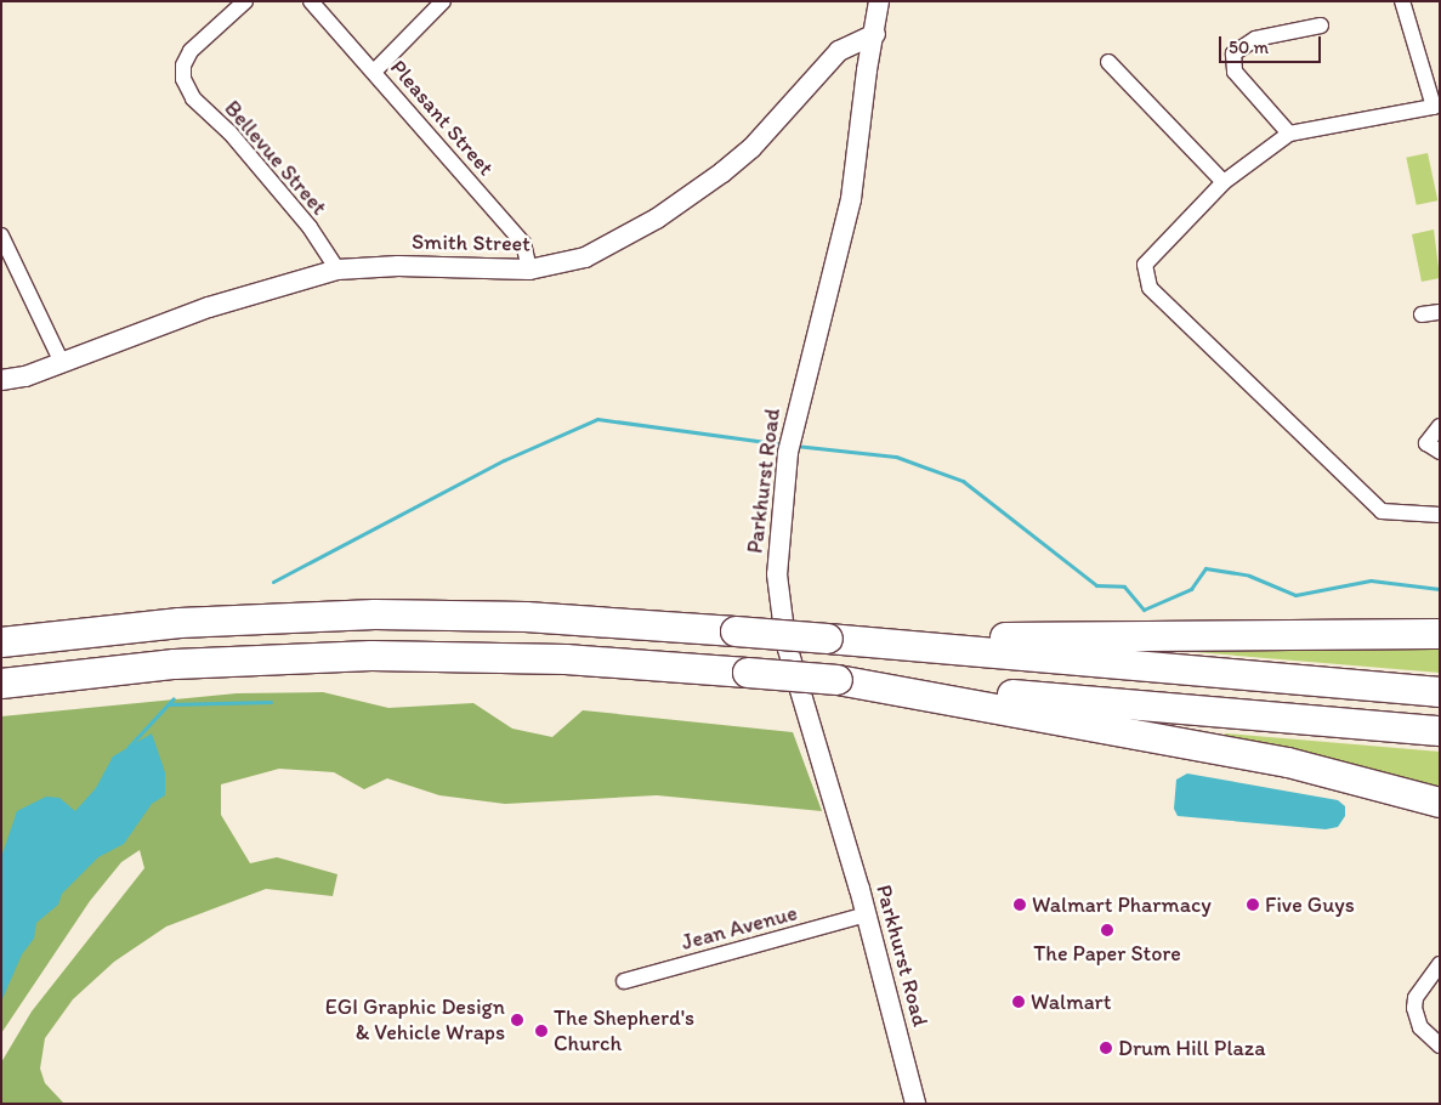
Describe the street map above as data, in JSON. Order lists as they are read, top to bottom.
{
  "streets": {
    "street": [
      "Pleasant Street",
      "Bellevue Street",
      "Smith Street",
      "Parkhurst Road",
      "Jean Avenue"
    ]
  },
  "crossings": [
    ["Pleasant Street", "Smith Street"],
    ["Bellevue Street", "Smith Street"],
    ["Smith Street", "Parkhurst Road"],
    ["Parkhurst Road", "Jean Avenue"]
  ],
  "places": [
    "Walmart Pharmacy",
    "Five Guys",
    "The Paper Store",
    "Walmart",
    "EGI Graphic Design & Vehicle Wraps",
    "The Shepherd's Church",
    "Drum Hill Plaza"
  ],
  "scale_bar": "50 m"
}
